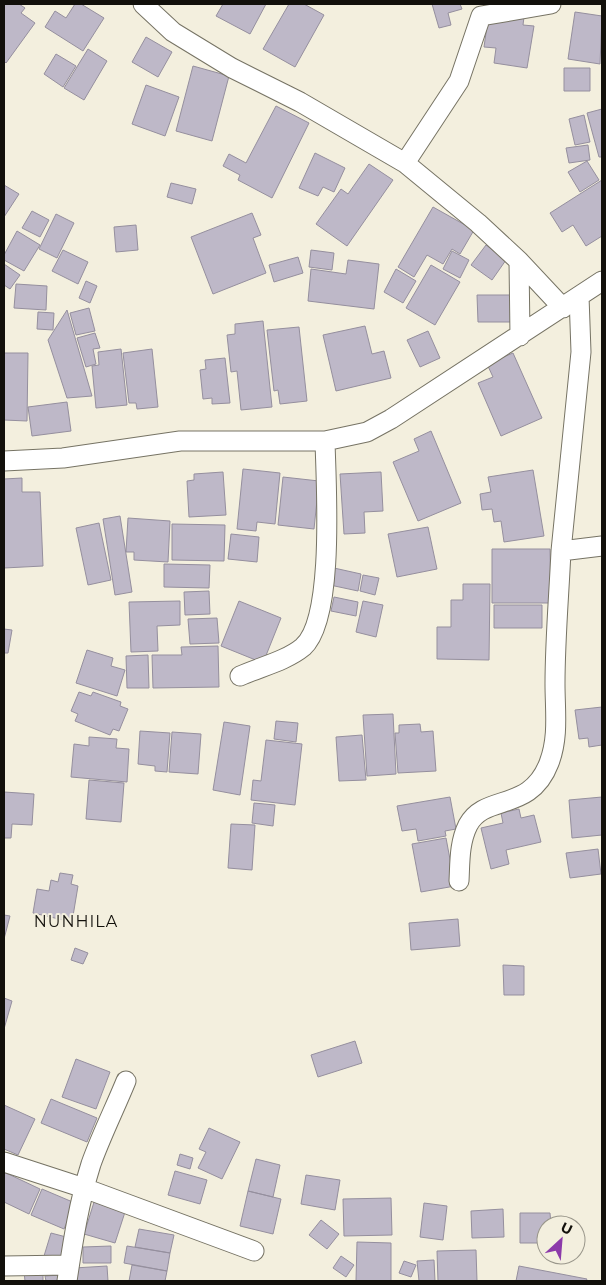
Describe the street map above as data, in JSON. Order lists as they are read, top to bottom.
{
  "districts": ["NUNHILA"],
  "north": "top right"
}
